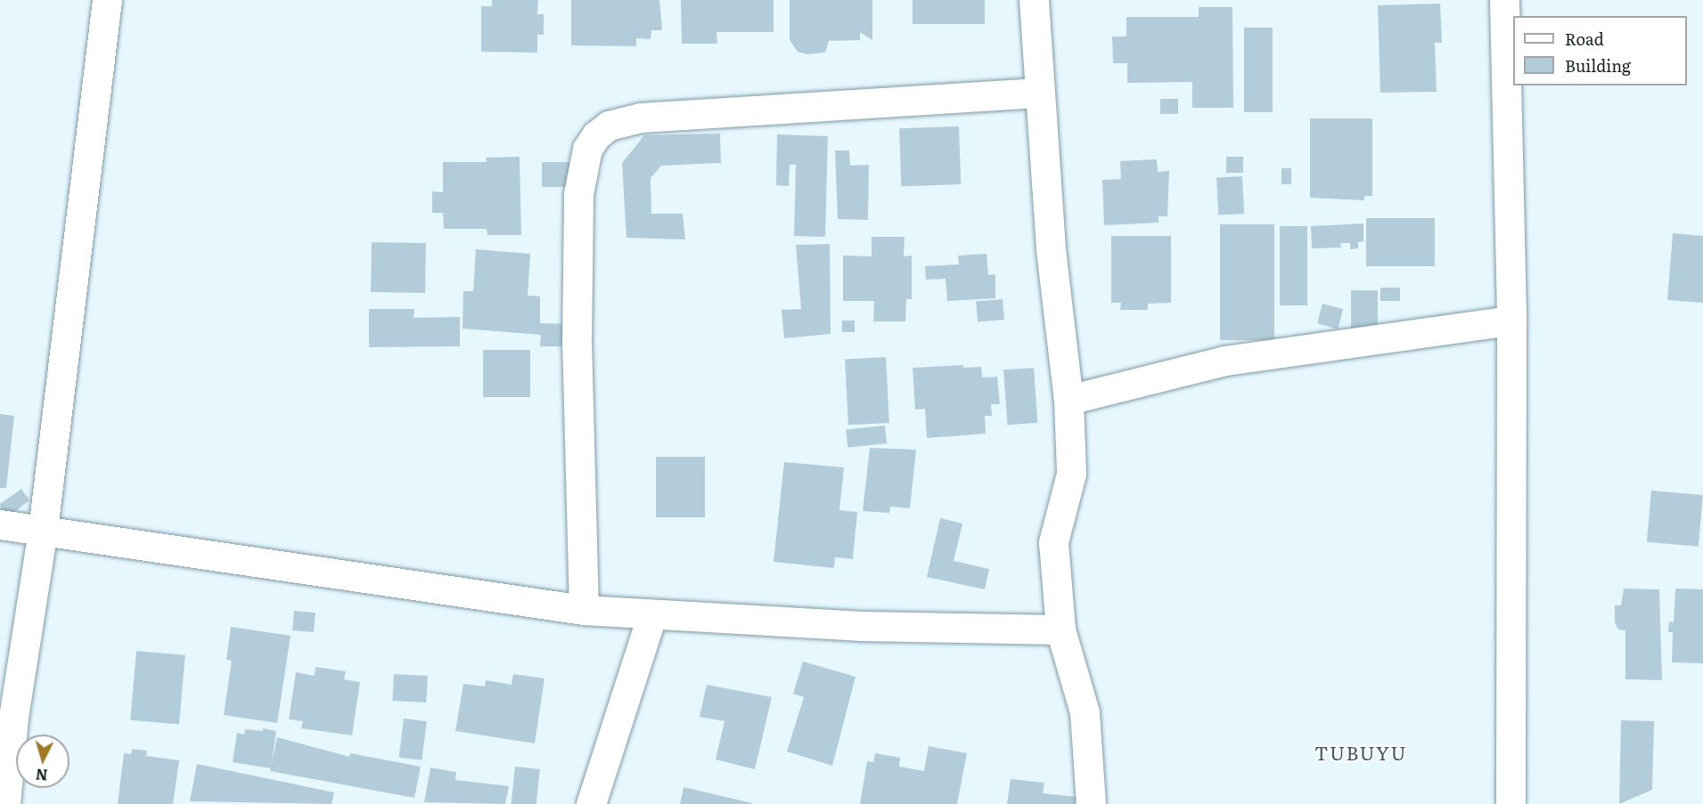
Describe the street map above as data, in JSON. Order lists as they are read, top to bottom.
{
  "districts": ["TUBUYU"],
  "legend": ["Road", "Building"],
  "north": "bottom"
}
